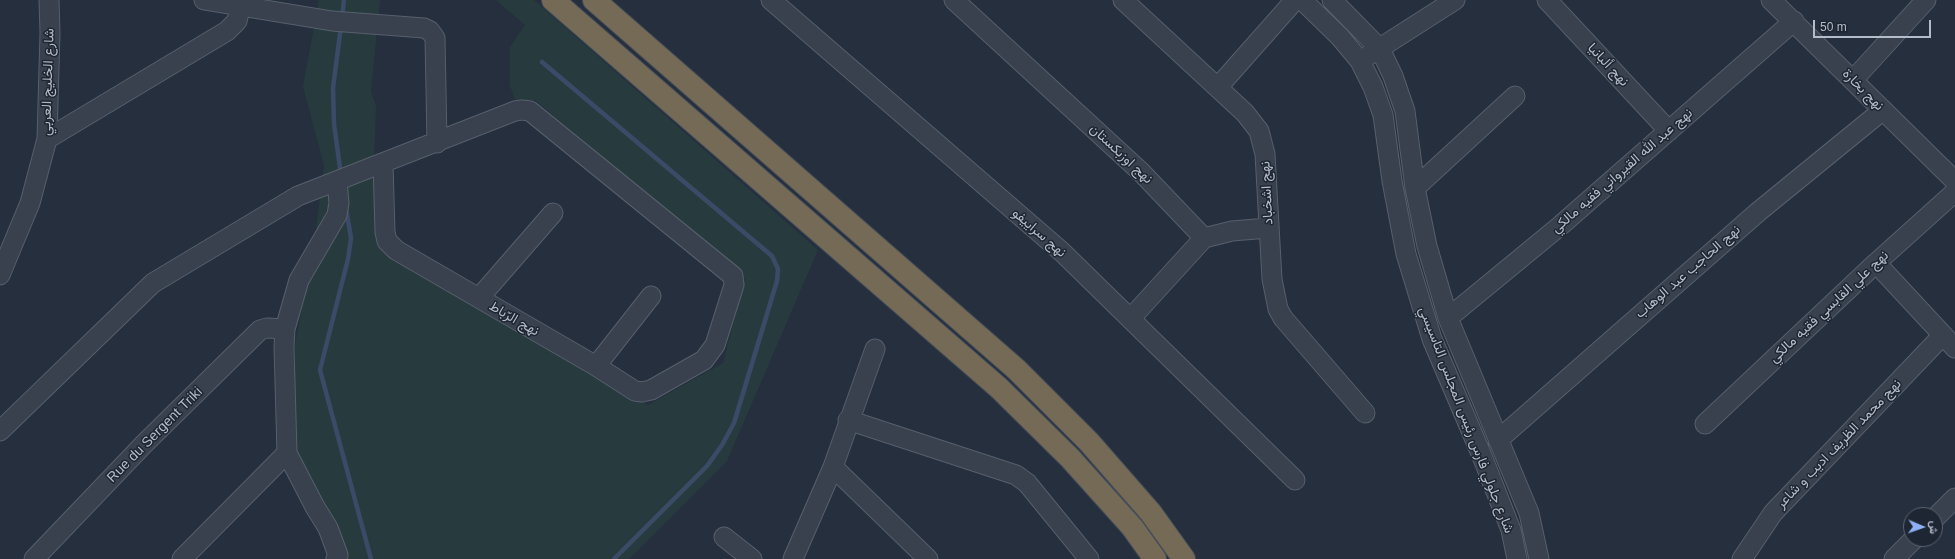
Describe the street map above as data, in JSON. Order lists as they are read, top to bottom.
{
  "streets": {
    "street": [
      "نهج ألبانيا",
      "شارع الخليج العربي",
      "نهج بخارة",
      "نهج اوزبكستان",
      "نهج عبد الله القيرواني فقيه مالكي",
      "نهج اشخباد",
      "نهج سراييفو",
      "نهج الحاجب عبد الوهاب",
      "نهج علي القابسي فقيه مالكي",
      "نهج الرّباط",
      "شارع جلولي فارس رئيس المجلس التاسيسي",
      "Rue du Sergent Triki",
      "نهج محمد الظريف اديب و شاعر"
    ]
  },
  "crossings": [
    ["نهج ألبانيا", "نهج عبد الله القيرواني فقيه مالكي"],
    ["نهج بخارة", "نهج عبد الله القيرواني فقيه مالكي"],
    ["نهج بخارة", "نهج الحاجب عبد الوهاب"],
    ["نهج عبد الله القيرواني فقيه مالكي", "شارع جلولي فارس رئيس المجلس التاسيسي"],
    ["نهج الحاجب عبد الوهاب", "شارع جلولي فارس رئيس المجلس التاسيسي"]
  ],
  "scale_bar": "50 m",
  "north": "right"
}
